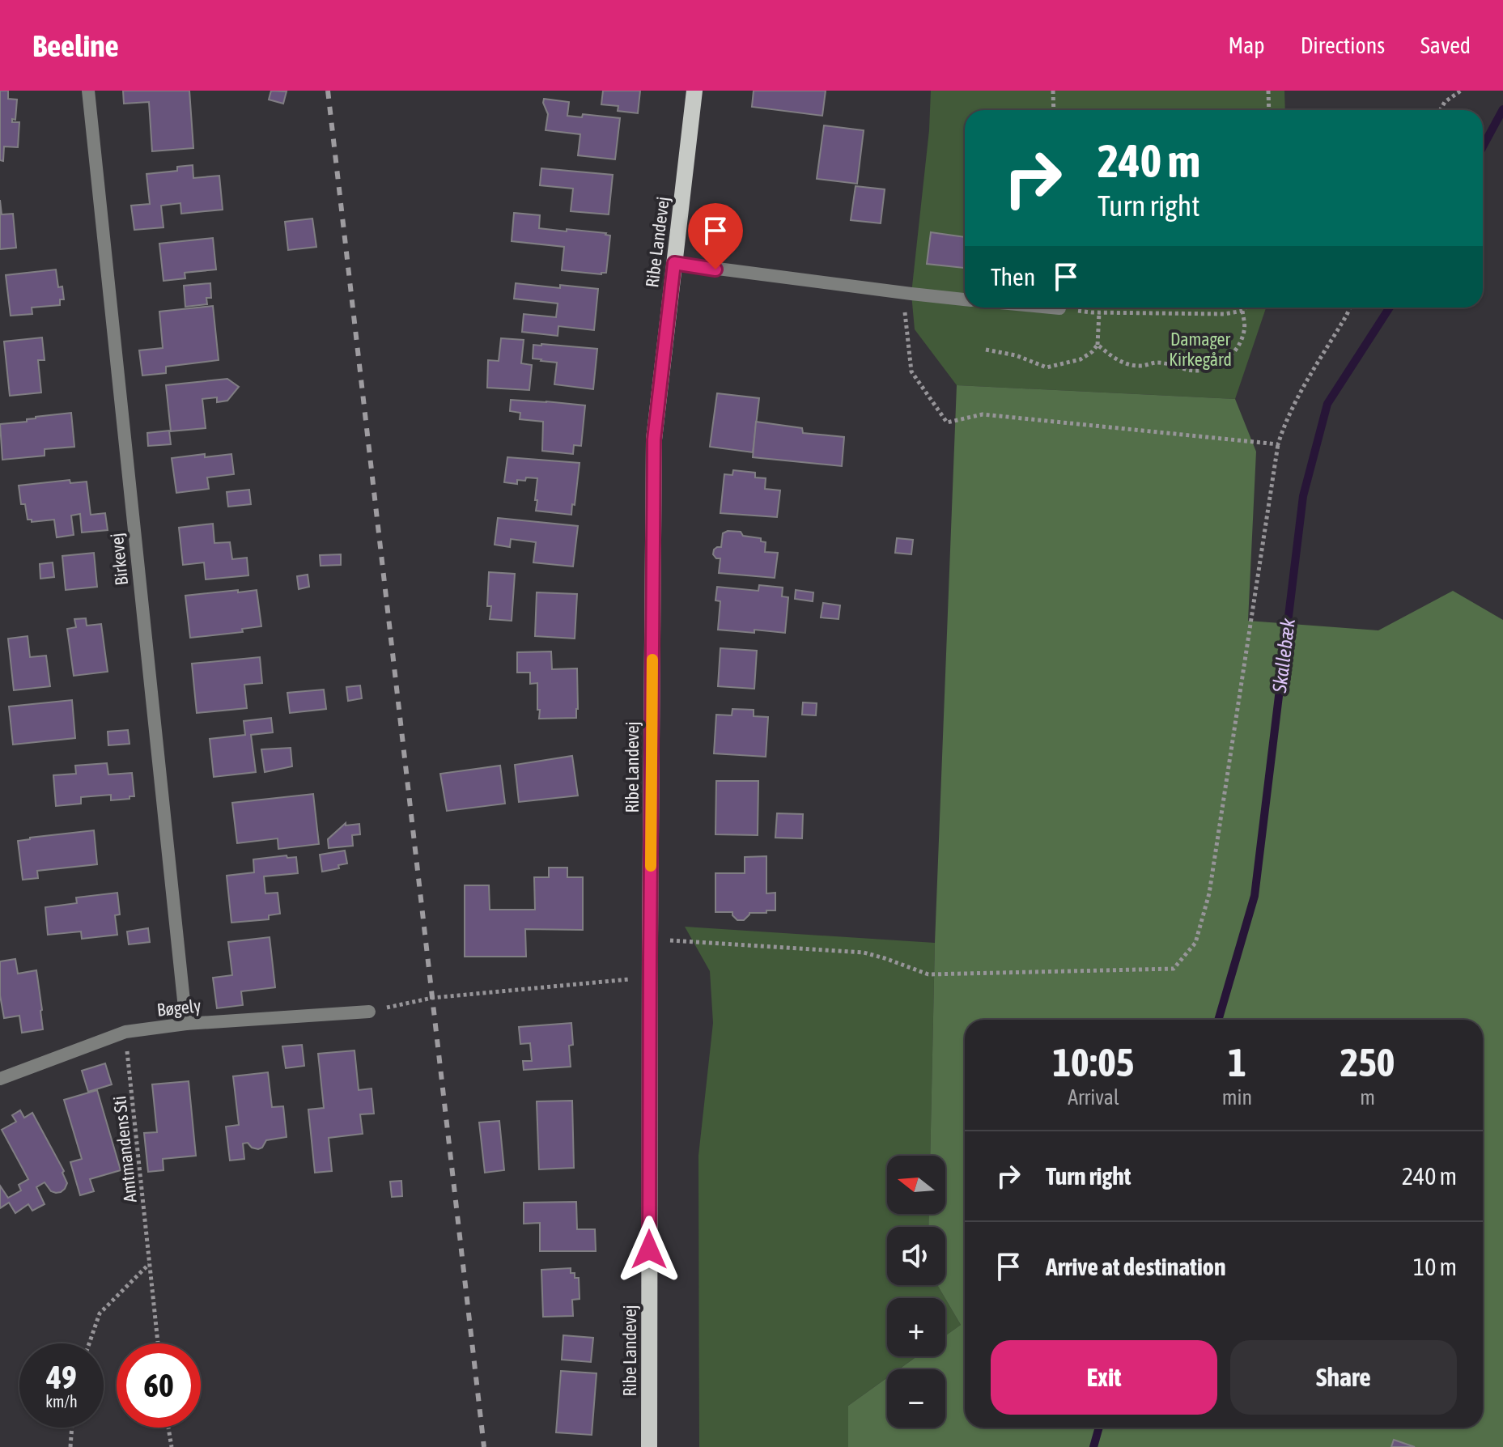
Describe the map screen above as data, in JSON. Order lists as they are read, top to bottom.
{
  "streets": {
    "main road": ["Ribe Landevej"],
    "street": ["Birkevej", "Bøgely"],
    "path": ["Amtmandens Sti"]
  },
  "crossings": [
    ["Birkevej", "Bøgely"],
    ["Bøgely", "Amtmandens Sti"]
  ],
  "water": ["Skallebæk"],
  "parks": ["Damager Kirkegård"],
  "north": "left",
  "page": {
    "header": "Beeline",
    "nav": ["Map", "Directions", "Saved"],
    "turn": ["240 m", "Turn right"],
    "then": "Then",
    "eta": [
      "10:05",
      "Arrival",
      "1",
      "min",
      "250",
      "m"
    ],
    "list": [
      {
        "name": "Turn right",
        "value": "240 m"
      },
      {
        "name": "Arrive at destination",
        "value": "10 m"
      }
    ],
    "map_buttons": ["+", "−"],
    "buttons": ["Exit", "Share"],
    "speed": "49 km/h",
    "limit": "60"
  }
}
